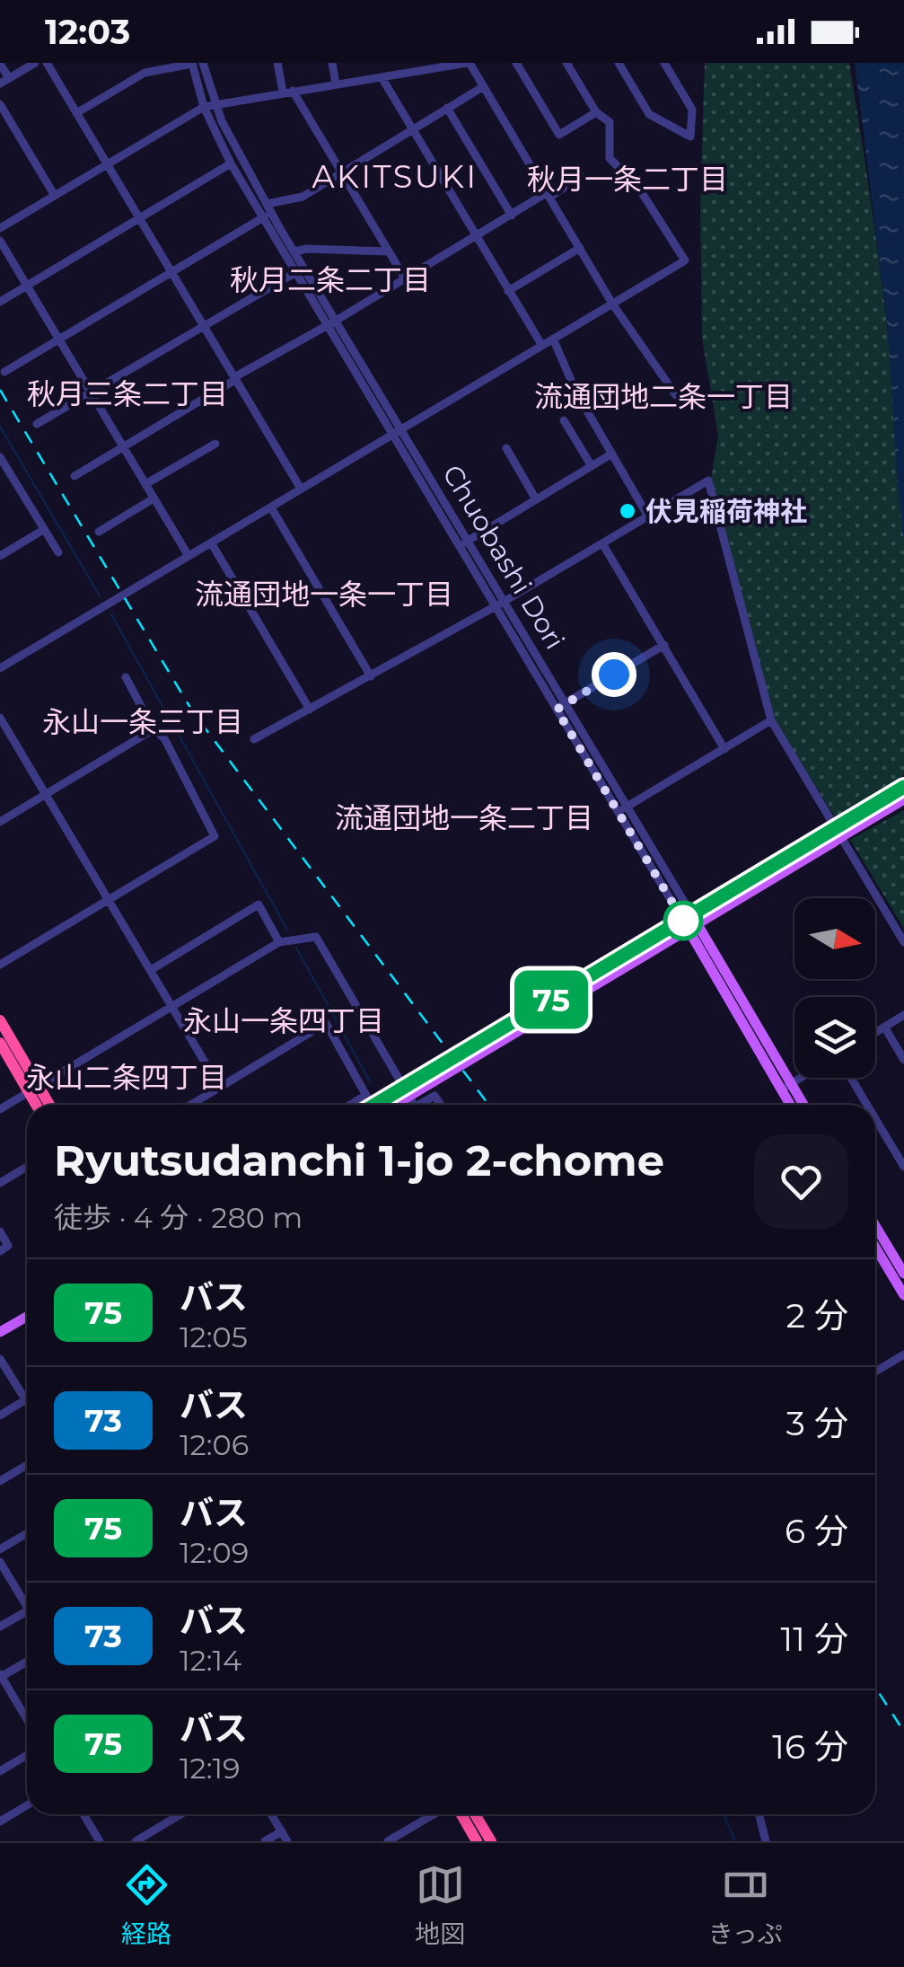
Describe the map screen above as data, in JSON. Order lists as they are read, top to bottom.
{
  "streets": {
    "main road": ["Chuobashi Dori"]
  },
  "districts": [
    "AKITSUKI",
    "秋月一条二丁目",
    "秋月二条二丁目",
    "秋月三条二丁目",
    "流通団地二条一丁目",
    "流通団地一条一丁目",
    "永山一条三丁目",
    "流通団地一条二丁目",
    "永山一条四丁目",
    "永山二条四丁目"
  ],
  "places": ["伏見稲荷神社"],
  "lines": ["bus line 75"],
  "north": "right",
  "page": {
    "status": "12:03",
    "on_map": "75",
    "heading": ["Ryutsudanchi 1-jo 2-chome", "徒歩 · 4 分 · 280 m"],
    "list": [
      {
        "mark": "75",
        "name": "バス",
        "note": "12:05",
        "value": "2 分"
      },
      {
        "mark": "73",
        "name": "バス",
        "note": "12:06",
        "value": "3 分"
      },
      {
        "mark": "75",
        "name": "バス",
        "note": "12:09",
        "value": "6 分"
      },
      {
        "mark": "73",
        "name": "バス",
        "note": "12:14",
        "value": "11 分"
      },
      {
        "mark": "75",
        "name": "バス",
        "note": "12:19",
        "value": "16 分"
      }
    ],
    "tabs": ["経路", "地図", "きっぷ"]
  }
}
